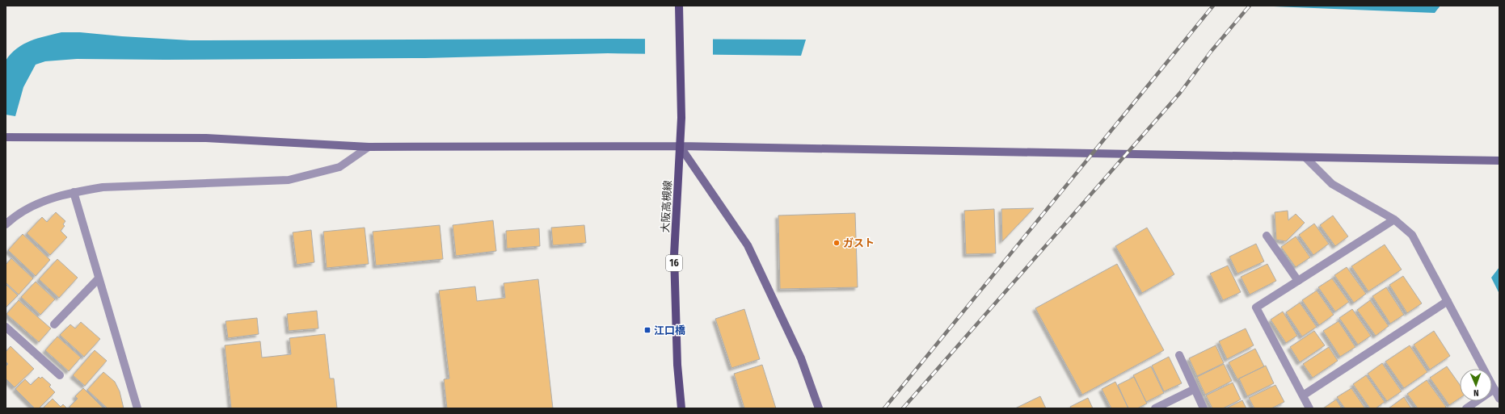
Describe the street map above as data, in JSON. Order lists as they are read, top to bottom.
{
  "streets": {
    "main road": ["大阪高槻線", "16"]
  },
  "places": {
    "other": ["ガスト"],
    "transit": ["江口橋"]
  },
  "north": "bottom"
}
